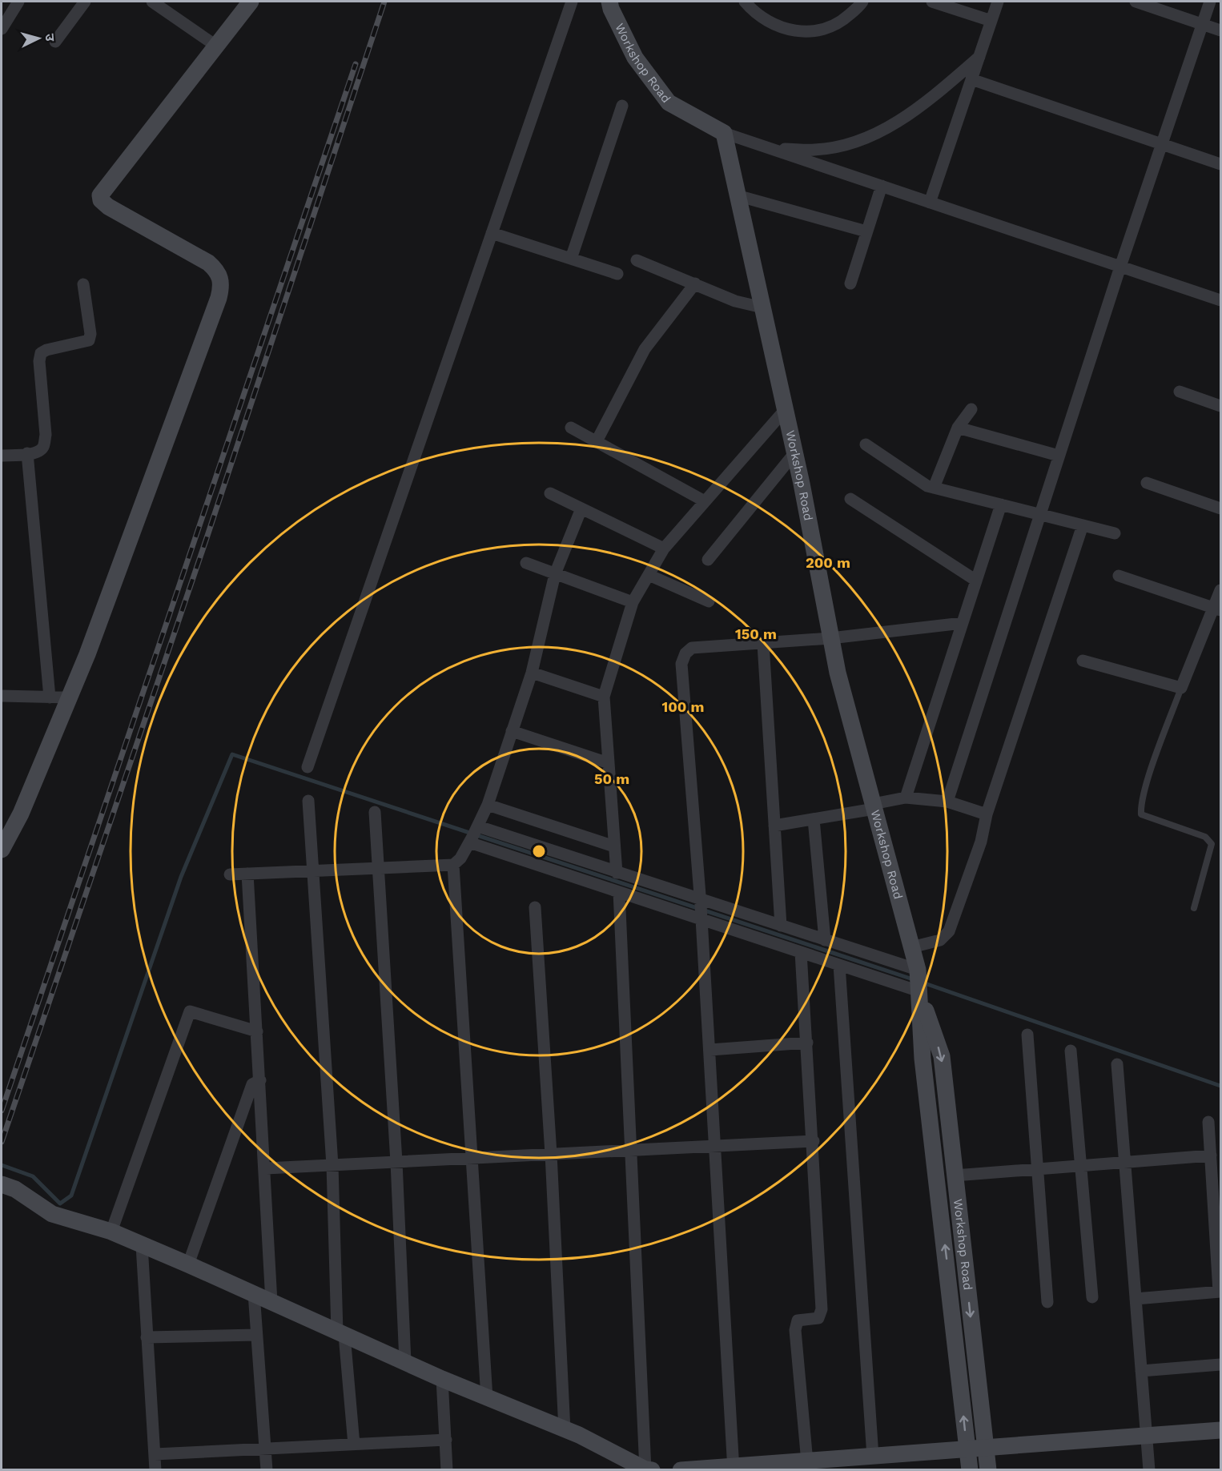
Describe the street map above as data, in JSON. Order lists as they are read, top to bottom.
{
  "streets": {
    "street": ["Workshop Road"]
  },
  "north": "right",
  "rings": [
    "200 m",
    "150 m",
    "100 m",
    "50 m"
  ]
}
